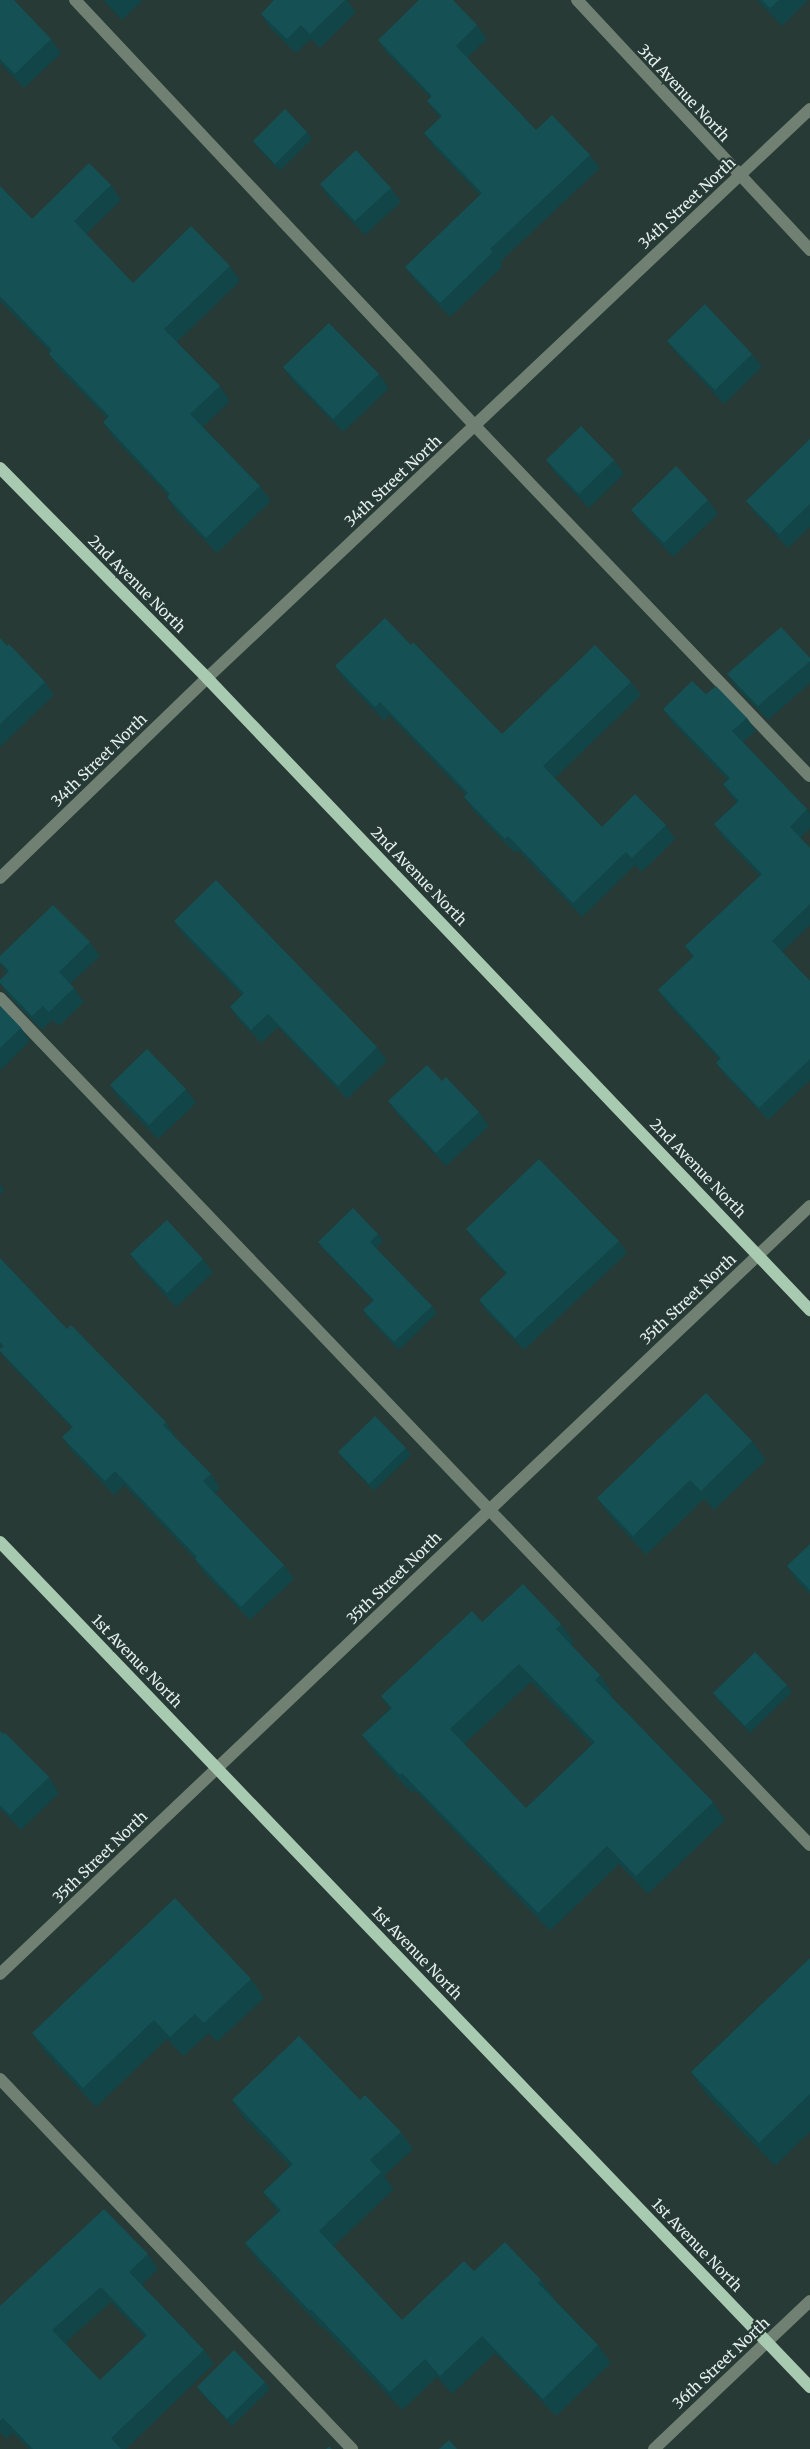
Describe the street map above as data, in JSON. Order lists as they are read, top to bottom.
{
  "streets": {
    "main road": ["2nd Avenue North", "1st Avenue North"],
    "street": [
      "3rd Avenue North",
      "34th Street North",
      "35th Street North",
      "36th Street North"
    ]
  },
  "crossings": [
    ["3rd Avenue North", "34th Street North"],
    ["34th Street North", "2nd Avenue North"],
    ["2nd Avenue North", "35th Street North"],
    ["35th Street North", "1st Avenue North"],
    ["1st Avenue North", "36th Street North"]
  ]
}
